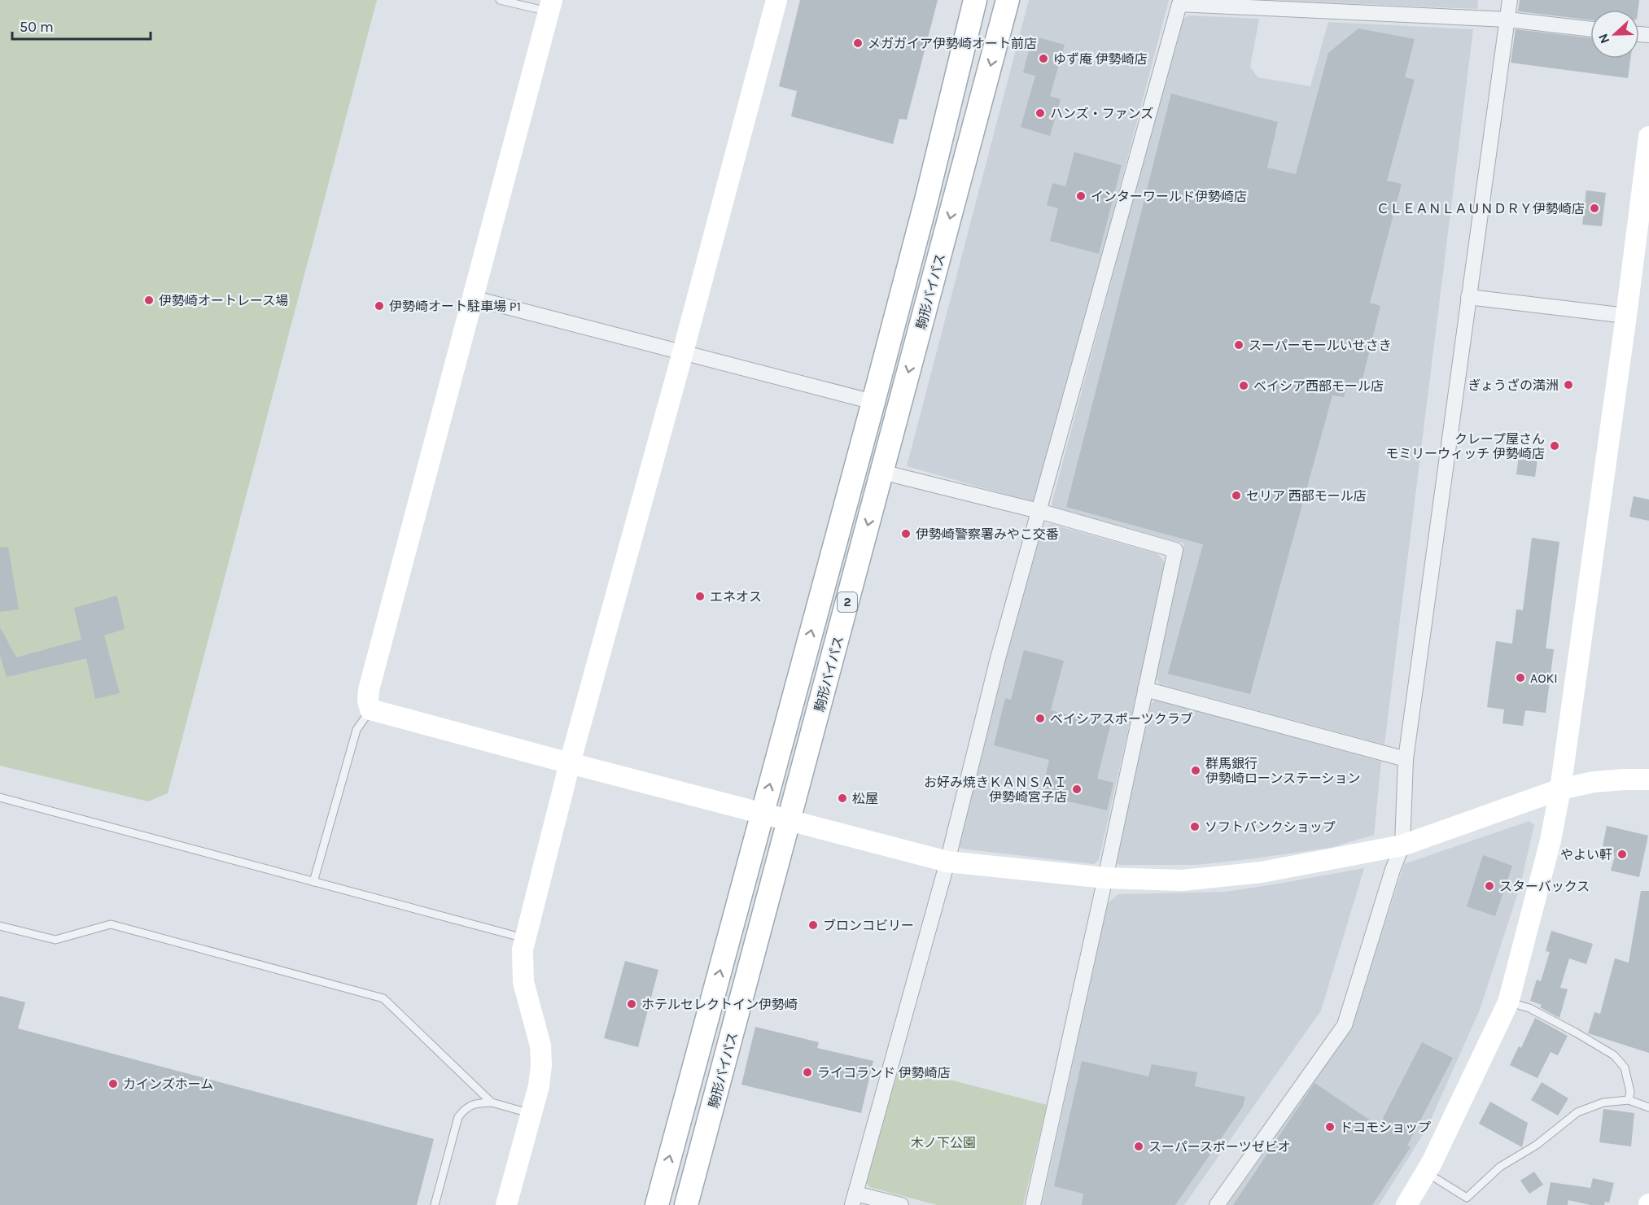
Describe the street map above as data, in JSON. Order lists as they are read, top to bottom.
{
  "streets": {
    "main road": ["駒形バイパス", "2"]
  },
  "parks": ["木ノ下公園"],
  "places": [
    "メガガイア伊勢崎オート前店",
    "ゆず庵 伊勢崎店",
    "ハンズ・ファンズ",
    "インターワールド伊勢崎店",
    "ＣＬＥＡＮＬＡＵＮＤＲＹ伊勢崎店",
    "伊勢崎オートレース場",
    "伊勢崎オート駐車場 P1",
    "スーパーモールいせさき",
    "ぎょうざの満洲",
    "ベイシア西部モール店",
    "クレープ屋さん モミリーウィッチ 伊勢崎店",
    "セリア 西部モール店",
    "伊勢崎警察署みやこ交番",
    "エネオス",
    "AOKI",
    "ベイシアスポーツクラブ",
    "群馬銀行 伊勢崎ローンステーション",
    "お好み焼きＫＡＮＳＡＩ 伊勢崎宮子店",
    "松屋",
    "ソフトバンクショップ",
    "やよい軒",
    "スターバックス",
    "ブロンコビリー",
    "ホテルセレクトイン伊勢崎",
    "ライコランド 伊勢崎店",
    "カインズホーム",
    "ドコモショップ",
    "スーパースポーツゼビオ"
  ],
  "scale_bar": "50 m",
  "north": "left"
}
